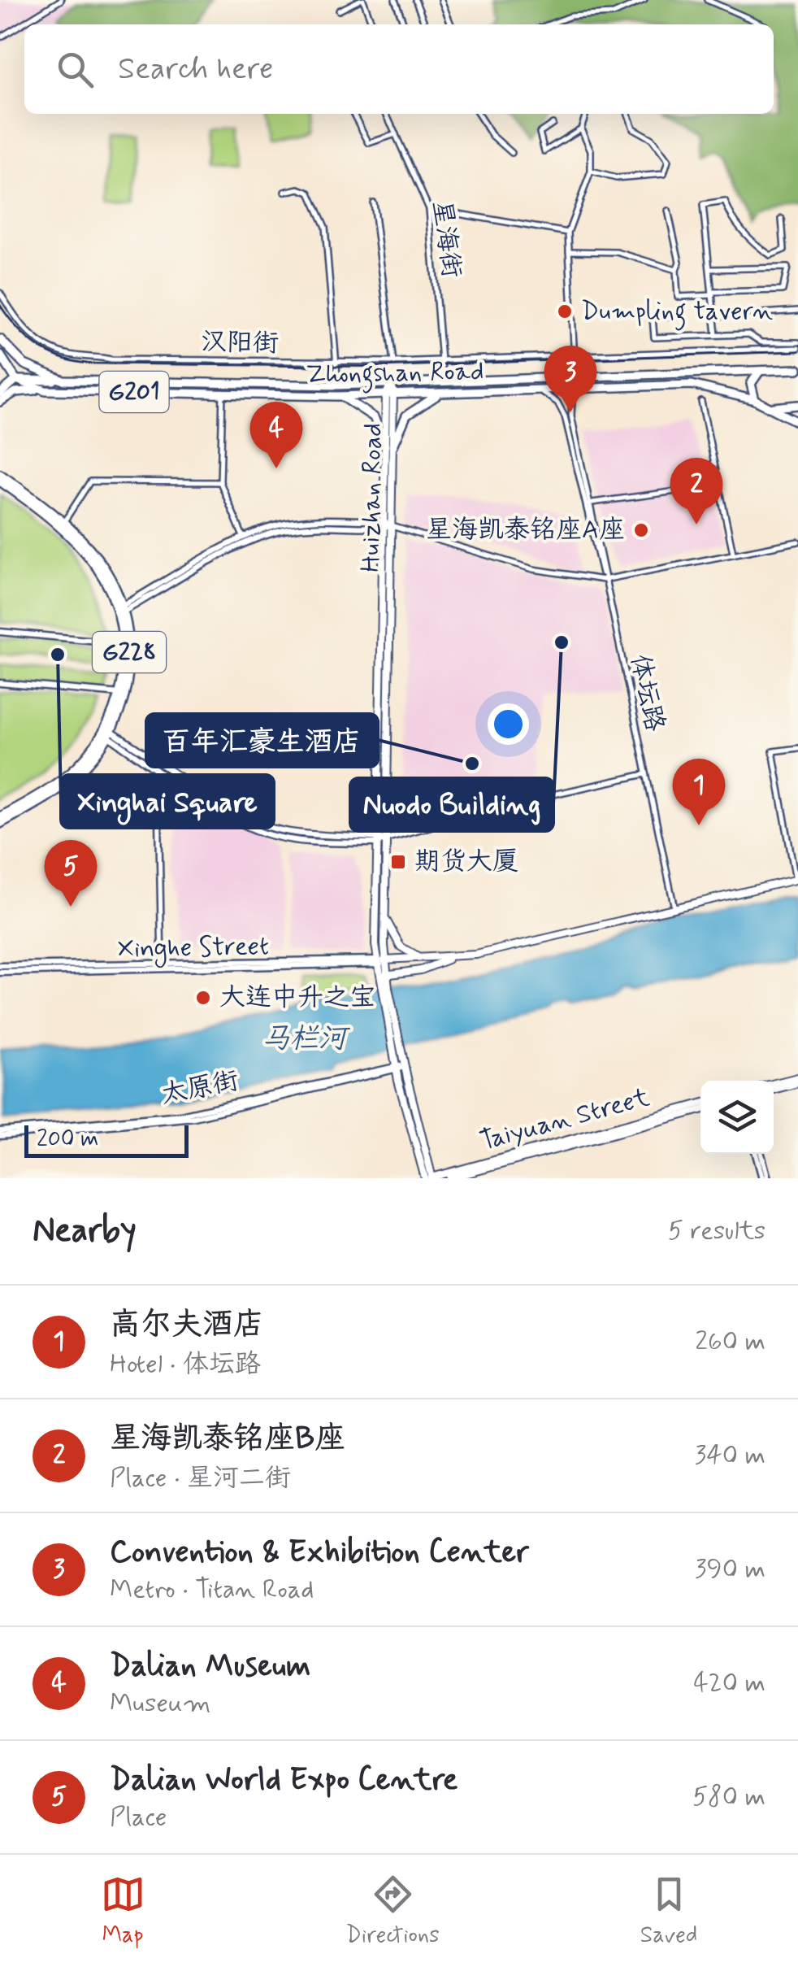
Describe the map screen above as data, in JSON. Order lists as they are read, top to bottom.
{
  "streets": {
    "highway": ["Zhongshan Road", "G201", "G228"],
    "main road": ["Huizhan Road", "Xinghe Street", "Taiyuan Street"],
    "street": [
      "星海街",
      "汉阳街",
      "体坛路",
      "太原街"
    ]
  },
  "crossings": [
    ["星海街", "汉阳街"],
    ["星海街", "Zhongshan Road"],
    ["Zhongshan Road", "Huizhan Road"],
    ["Huizhan Road", "Xinghe Street"],
    ["Huizhan Road", "太原街"],
    ["体坛路", "Xinghe Street"]
  ],
  "water": ["马栏河"],
  "places": {
    "other": [
      "Dumpling tavern",
      "星海凯泰铭座A座",
      "Nuodo Building",
      "Xinghai Square",
      "百年汇豪生酒店",
      "大连中升之宝"
    ],
    "transit": ["期货大厦"]
  },
  "scale_bar": "200 m",
  "page": {
    "search": "Search here",
    "pins": [
      "3",
      "4",
      "2",
      "1",
      "5"
    ],
    "scale": "200 m",
    "heading": ["Nearby", "5 results"],
    "list": [
      {
        "mark": "1",
        "name": "高尔夫酒店",
        "note": "Hotel · 体坛路",
        "value": "260 m"
      },
      {
        "mark": "2",
        "name": "星海凯泰铭座B座",
        "note": "Place · 星河二街",
        "value": "340 m"
      },
      {
        "mark": "3",
        "name": "Convention & Exhibition Center",
        "note": "Metro · Titan Road",
        "value": "390 m"
      },
      {
        "mark": "4",
        "name": "Dalian Museum",
        "note": "Museum",
        "value": "420 m"
      },
      {
        "mark": "5",
        "name": "Dalian World Expo Centre",
        "note": "Place",
        "value": "580 m"
      }
    ],
    "nav": ["Map", "Directions", "Saved"]
  }
}
